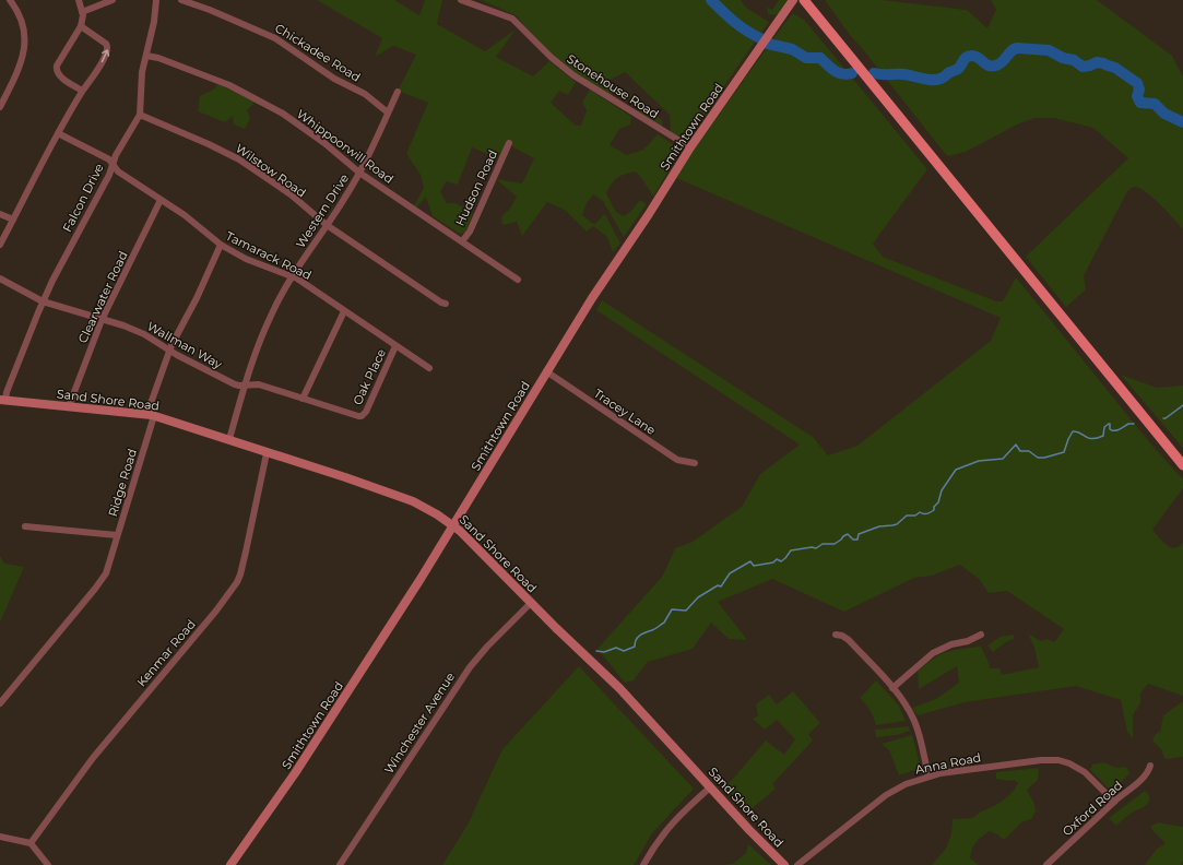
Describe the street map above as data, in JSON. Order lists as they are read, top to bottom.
{
  "streets": {
    "street": [
      "Chickadee Road",
      "Stonehouse Road",
      "Smithtown Road",
      "Whippoorwill Road",
      "Wilstow Road",
      "Hudson Road",
      "Falcon Drive",
      "Western Drive",
      "Tamarack Road",
      "Clearwater Road",
      "Wallman Way",
      "Oak Place",
      "Sand Shore Road",
      "Tracey Lane",
      "Ridge Road",
      "Kenmar Road",
      "Winchester Avenue",
      "Anna Road",
      "Oxford Road"
    ]
  },
  "crossings": [
    ["Chickadee Road", "Western Drive"],
    ["Stonehouse Road", "Smithtown Road"],
    ["Smithtown Road", "Sand Shore Road"],
    ["Smithtown Road", "Tracey Lane"],
    ["Whippoorwill Road", "Hudson Road"],
    ["Whippoorwill Road", "Falcon Drive"],
    ["Whippoorwill Road", "Western Drive"],
    ["Wilstow Road", "Falcon Drive"],
    ["Wilstow Road", "Western Drive"],
    ["Falcon Drive", "Tamarack Road"],
    ["Falcon Drive", "Wallman Way"],
    ["Falcon Drive", "Sand Shore Road"],
    ["Western Drive", "Tamarack Road"],
    ["Western Drive", "Wallman Way"],
    ["Western Drive", "Sand Shore Road"],
    ["Tamarack Road", "Clearwater Road"],
    ["Tamarack Road", "Oak Place"],
    ["Tamarack Road", "Ridge Road"],
    ["Clearwater Road", "Wallman Way"],
    ["Clearwater Road", "Sand Shore Road"],
    ["Wallman Way", "Oak Place"],
    ["Wallman Way", "Ridge Road"],
    ["Sand Shore Road", "Ridge Road"],
    ["Sand Shore Road", "Kenmar Road"],
    ["Sand Shore Road", "Winchester Avenue"],
    ["Anna Road", "Oxford Road"]
  ]
}
